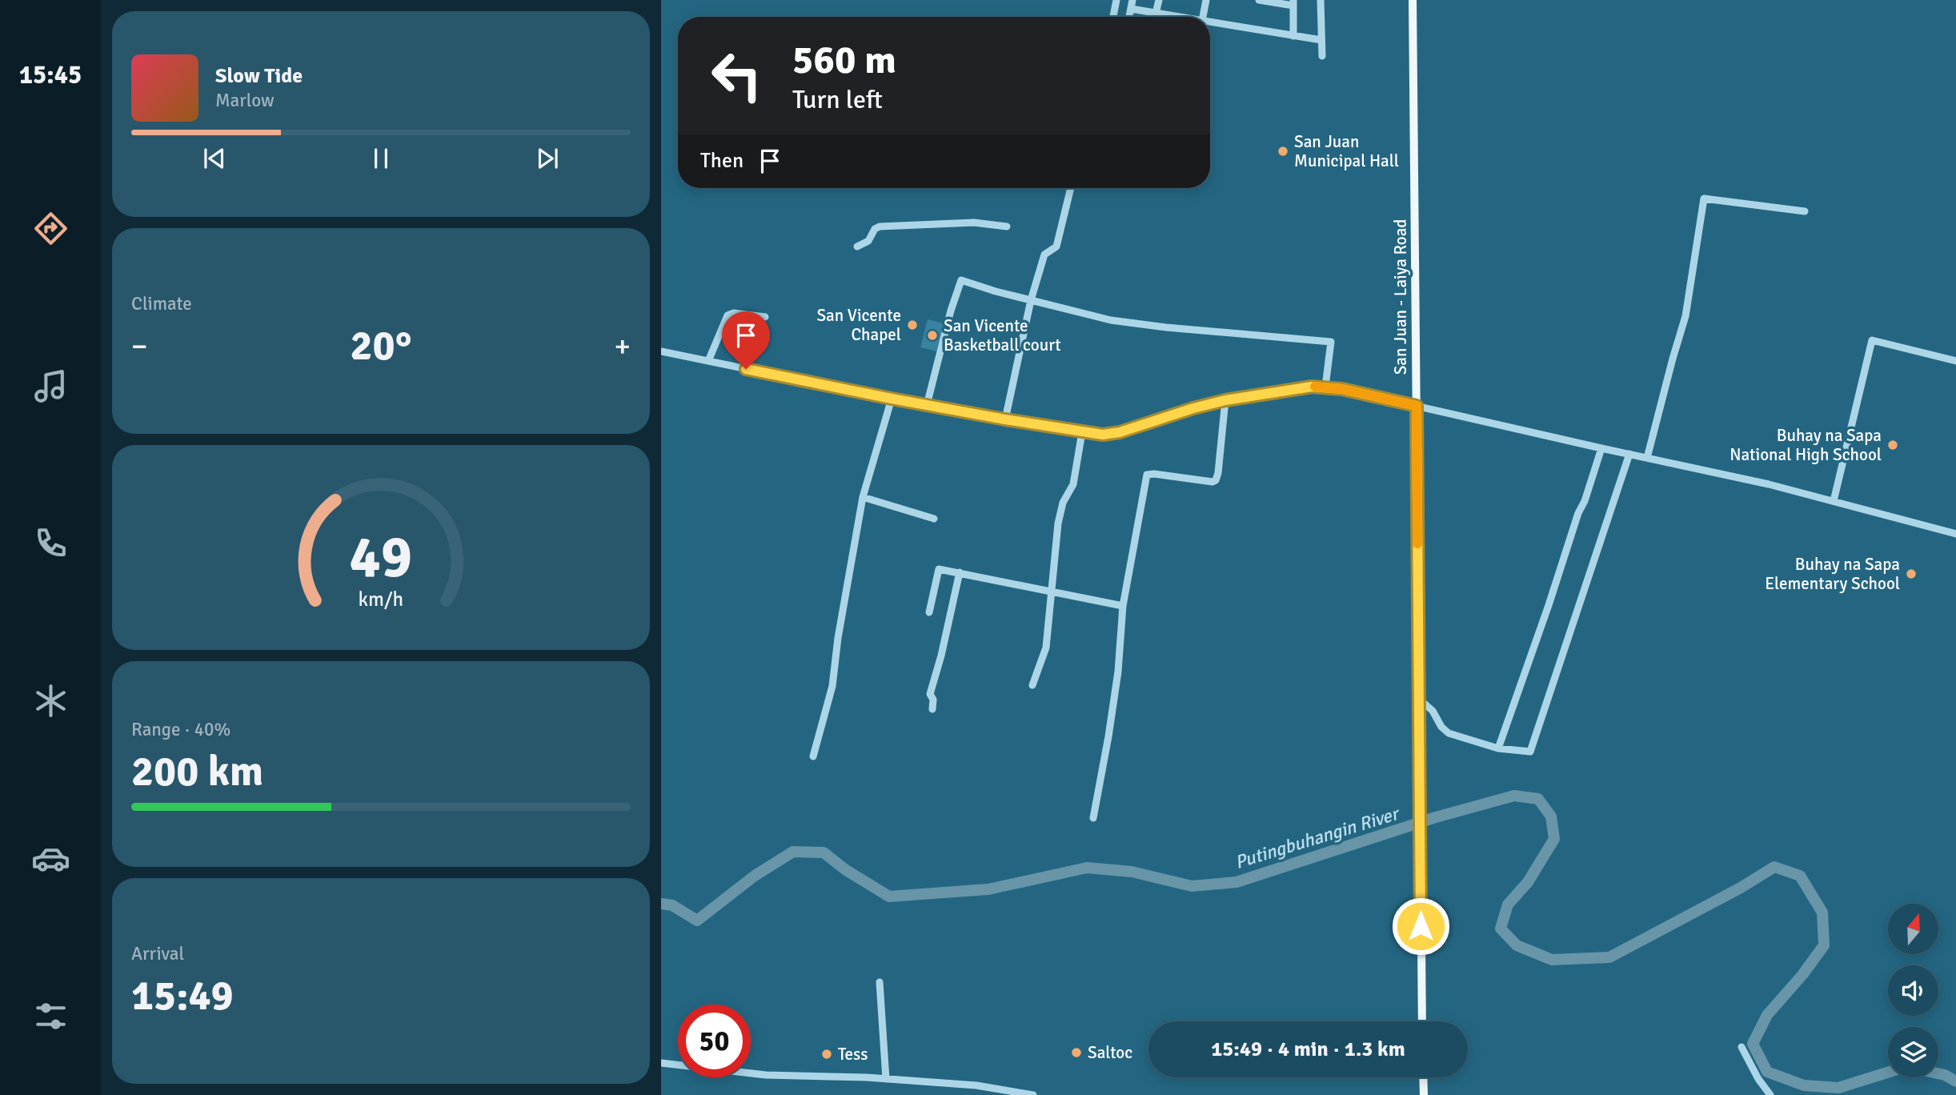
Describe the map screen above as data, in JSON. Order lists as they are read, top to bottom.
{
  "streets": {
    "main road": ["San Juan - Laiya Road"]
  },
  "water": ["Putingbuhangin River"],
  "places": [
    "San Juan Municipal Hall",
    "San Vicente Chapel",
    "San Vicente Basketball court",
    "Buhay na Sapa National High School",
    "Buhay na Sapa Elementary School",
    "Saltoc",
    "Tess"
  ],
  "north": "top",
  "page": {
    "tabs": "15:45",
    "turn": ["560 m", "Turn left"],
    "song": ["Slow Tide", "Marlow"],
    "then": "Then",
    "tile": [
      "Climate",
      ["Range · 40%", "200 km"],
      ["Arrival", "15:49"]
    ],
    "heat": ["−", "20°", "+"],
    "limit": "50",
    "trip": "15:49 · 4 min · 1.3 km",
    "gauge": ["49", "km/h"]
  }
}
